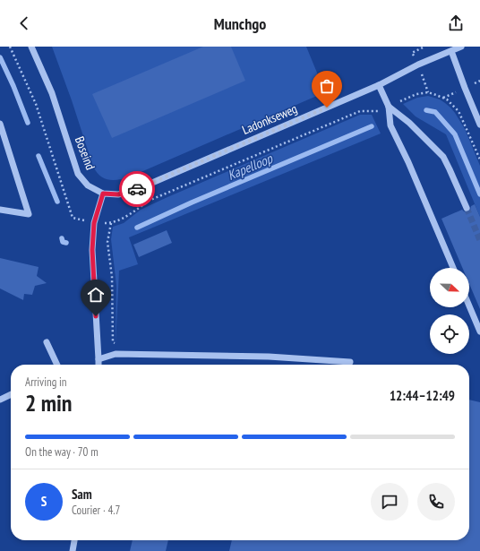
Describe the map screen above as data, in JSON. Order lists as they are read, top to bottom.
{
  "streets": {
    "street": ["Ladonkseweg", "Boseind"]
  },
  "crossings": [
    ["Ladonkseweg", "Boseind"]
  ],
  "water": ["Kapelloop"],
  "north": "right",
  "page": {
    "header": "Munchgo",
    "heading": ["2 min", "Arriving in", "12:44–12:49"],
    "panel": ["Sam", "Courier · 4.7"],
    "bar": "On the way · 70 m",
    "round": "S"
  }
}
